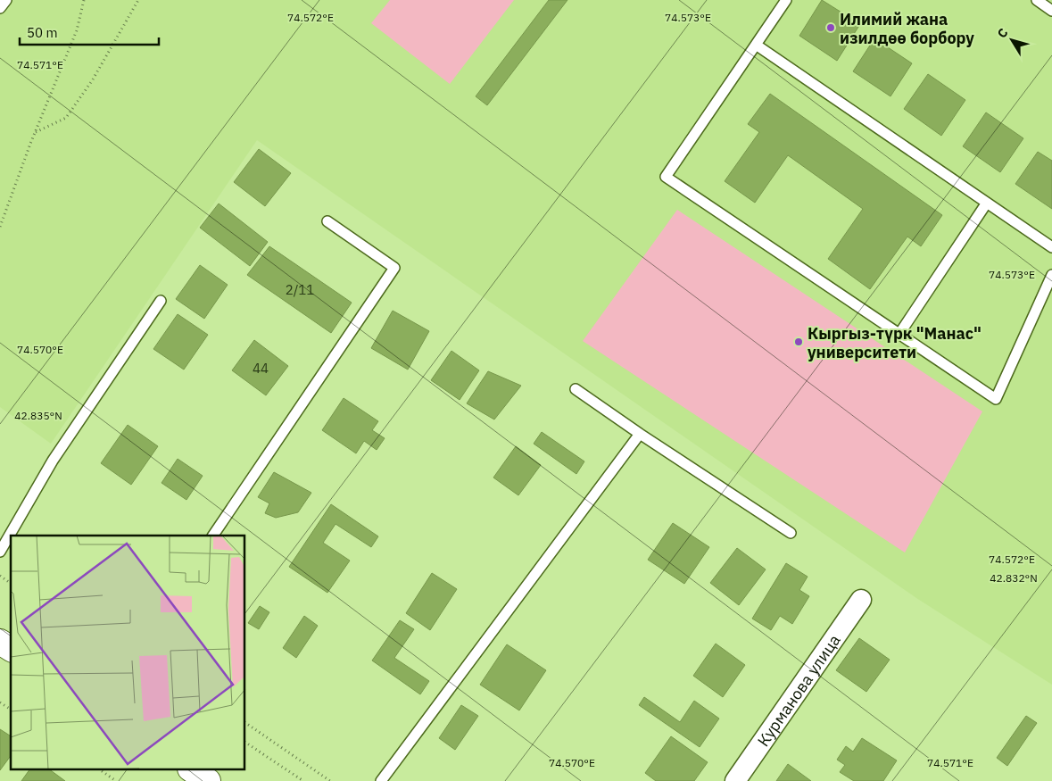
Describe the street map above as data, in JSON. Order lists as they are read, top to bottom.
{
  "streets": {
    "street": ["Курманова улица"]
  },
  "places": ["Илимий жана изилдөө борбору", "Кыргыз-түрк \"Манас\" университети"],
  "house_numbers": ["2/11", "44"],
  "scale_bar": "50 m",
  "north": "top left",
  "coordinates": [
    "74.572°E",
    "74.573°E",
    "74.571°E",
    "74.570°E",
    "42.835°N",
    "42.832°N"
  ]
}
